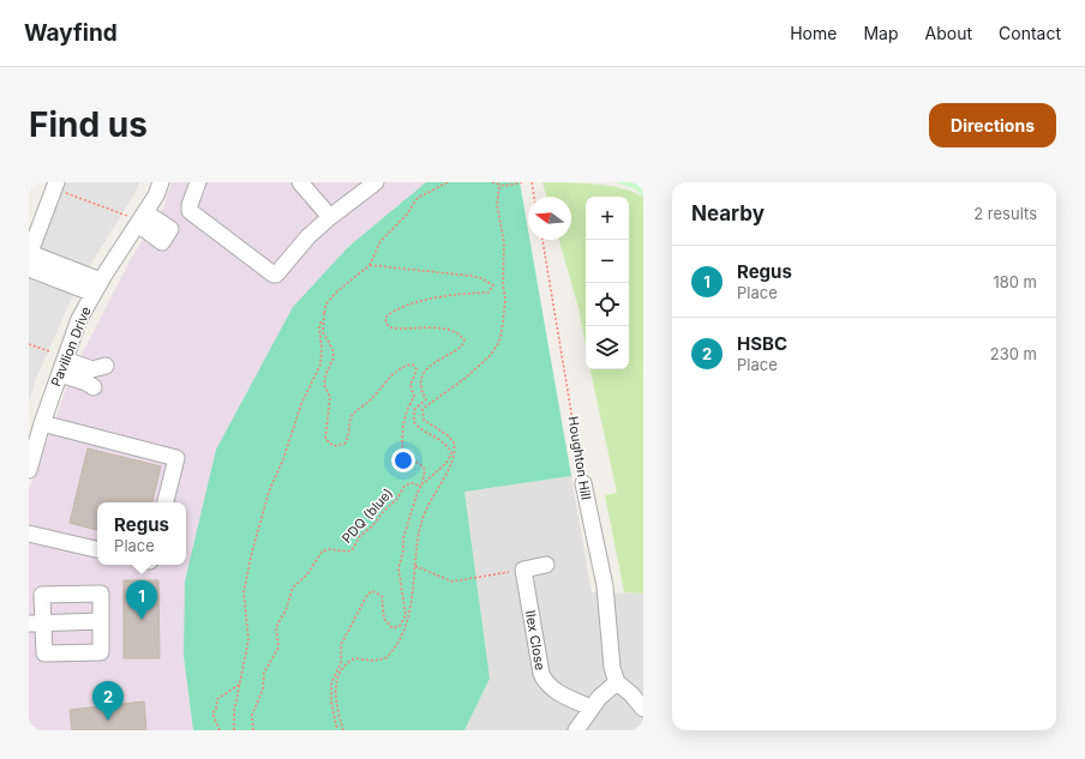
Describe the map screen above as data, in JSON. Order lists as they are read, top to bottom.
{
  "streets": {
    "street": ["Pavilion Drive", "Houghton Hill", "Ilex Close"],
    "path": ["PDQ (blue)"]
  },
  "north": "left",
  "page": {
    "header": "Wayfind",
    "nav": [
      "Home",
      "Map",
      "About",
      "Contact"
    ],
    "buttons": "Directions",
    "title": "Find us",
    "heading": ["Nearby", "2 results"],
    "map_buttons": ["+", "−"],
    "list": [
      {
        "mark": "1",
        "name": "Regus",
        "note": "Place",
        "value": "180 m"
      },
      {
        "mark": "2",
        "name": "HSBC",
        "note": "Place",
        "value": "230 m"
      }
    ],
    "popup": ["Regus", "Place"],
    "pins": ["1", "2"]
  }
}
